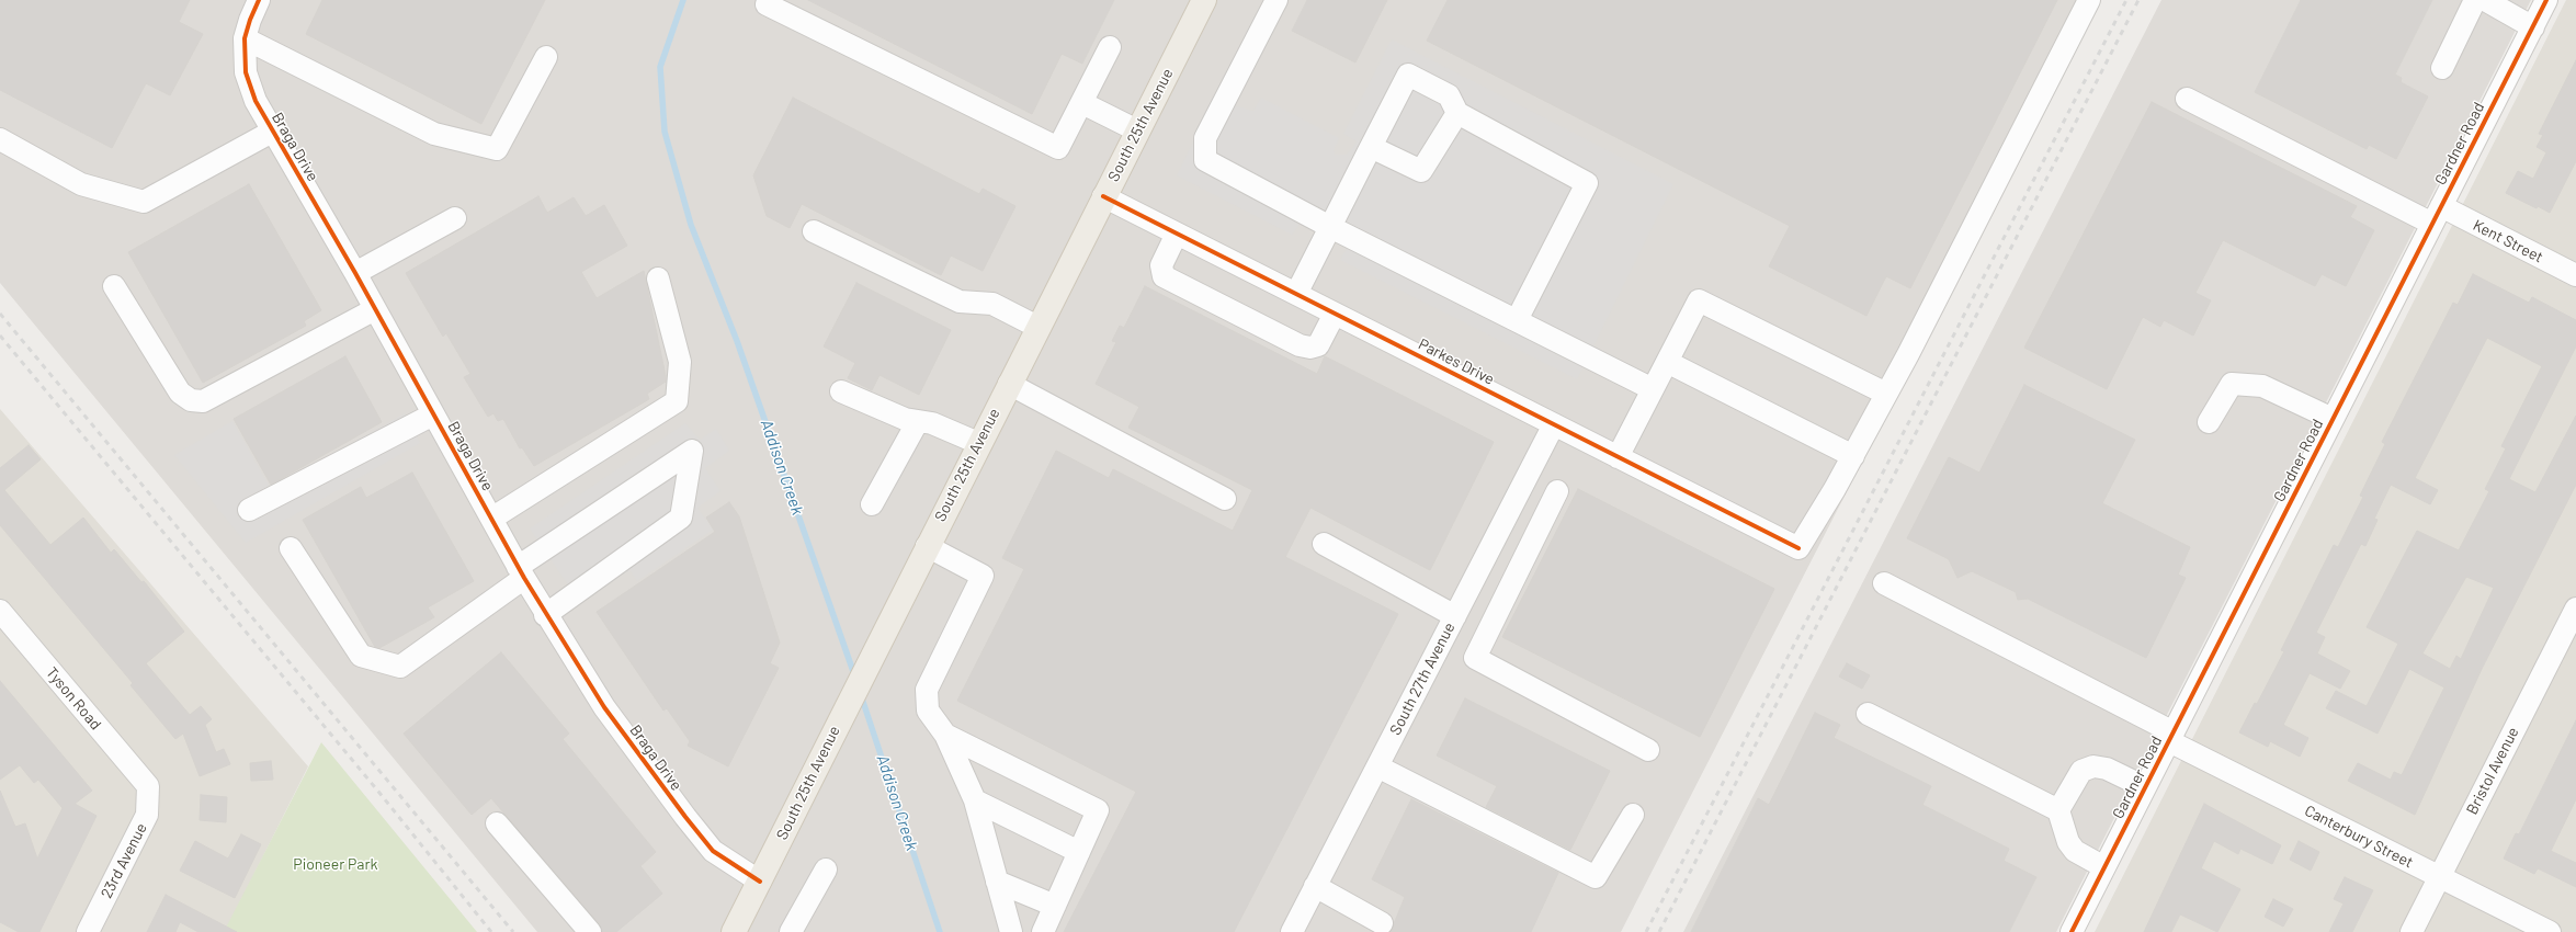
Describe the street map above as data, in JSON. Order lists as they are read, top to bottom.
{
  "streets": {
    "main road": ["South 25th Avenue"],
    "street": [
      "Gardner Road",
      "Braga Drive",
      "Kent Street",
      "Parkes Drive",
      "South 27th Avenue",
      "Tyson Road",
      "Bristol Avenue",
      "Canterbury Street",
      "23rd Avenue"
    ]
  },
  "crossings": [
    ["South 25th Avenue", "Braga Drive"],
    ["South 25th Avenue", "Parkes Drive"],
    ["Gardner Road", "Kent Street"],
    ["Gardner Road", "Canterbury Street"],
    ["Parkes Drive", "South 27th Avenue"],
    ["Tyson Road", "23rd Avenue"],
    ["Bristol Avenue", "Canterbury Street"]
  ],
  "water": ["Addison Creek"],
  "parks": ["Pioneer Park"]
}
